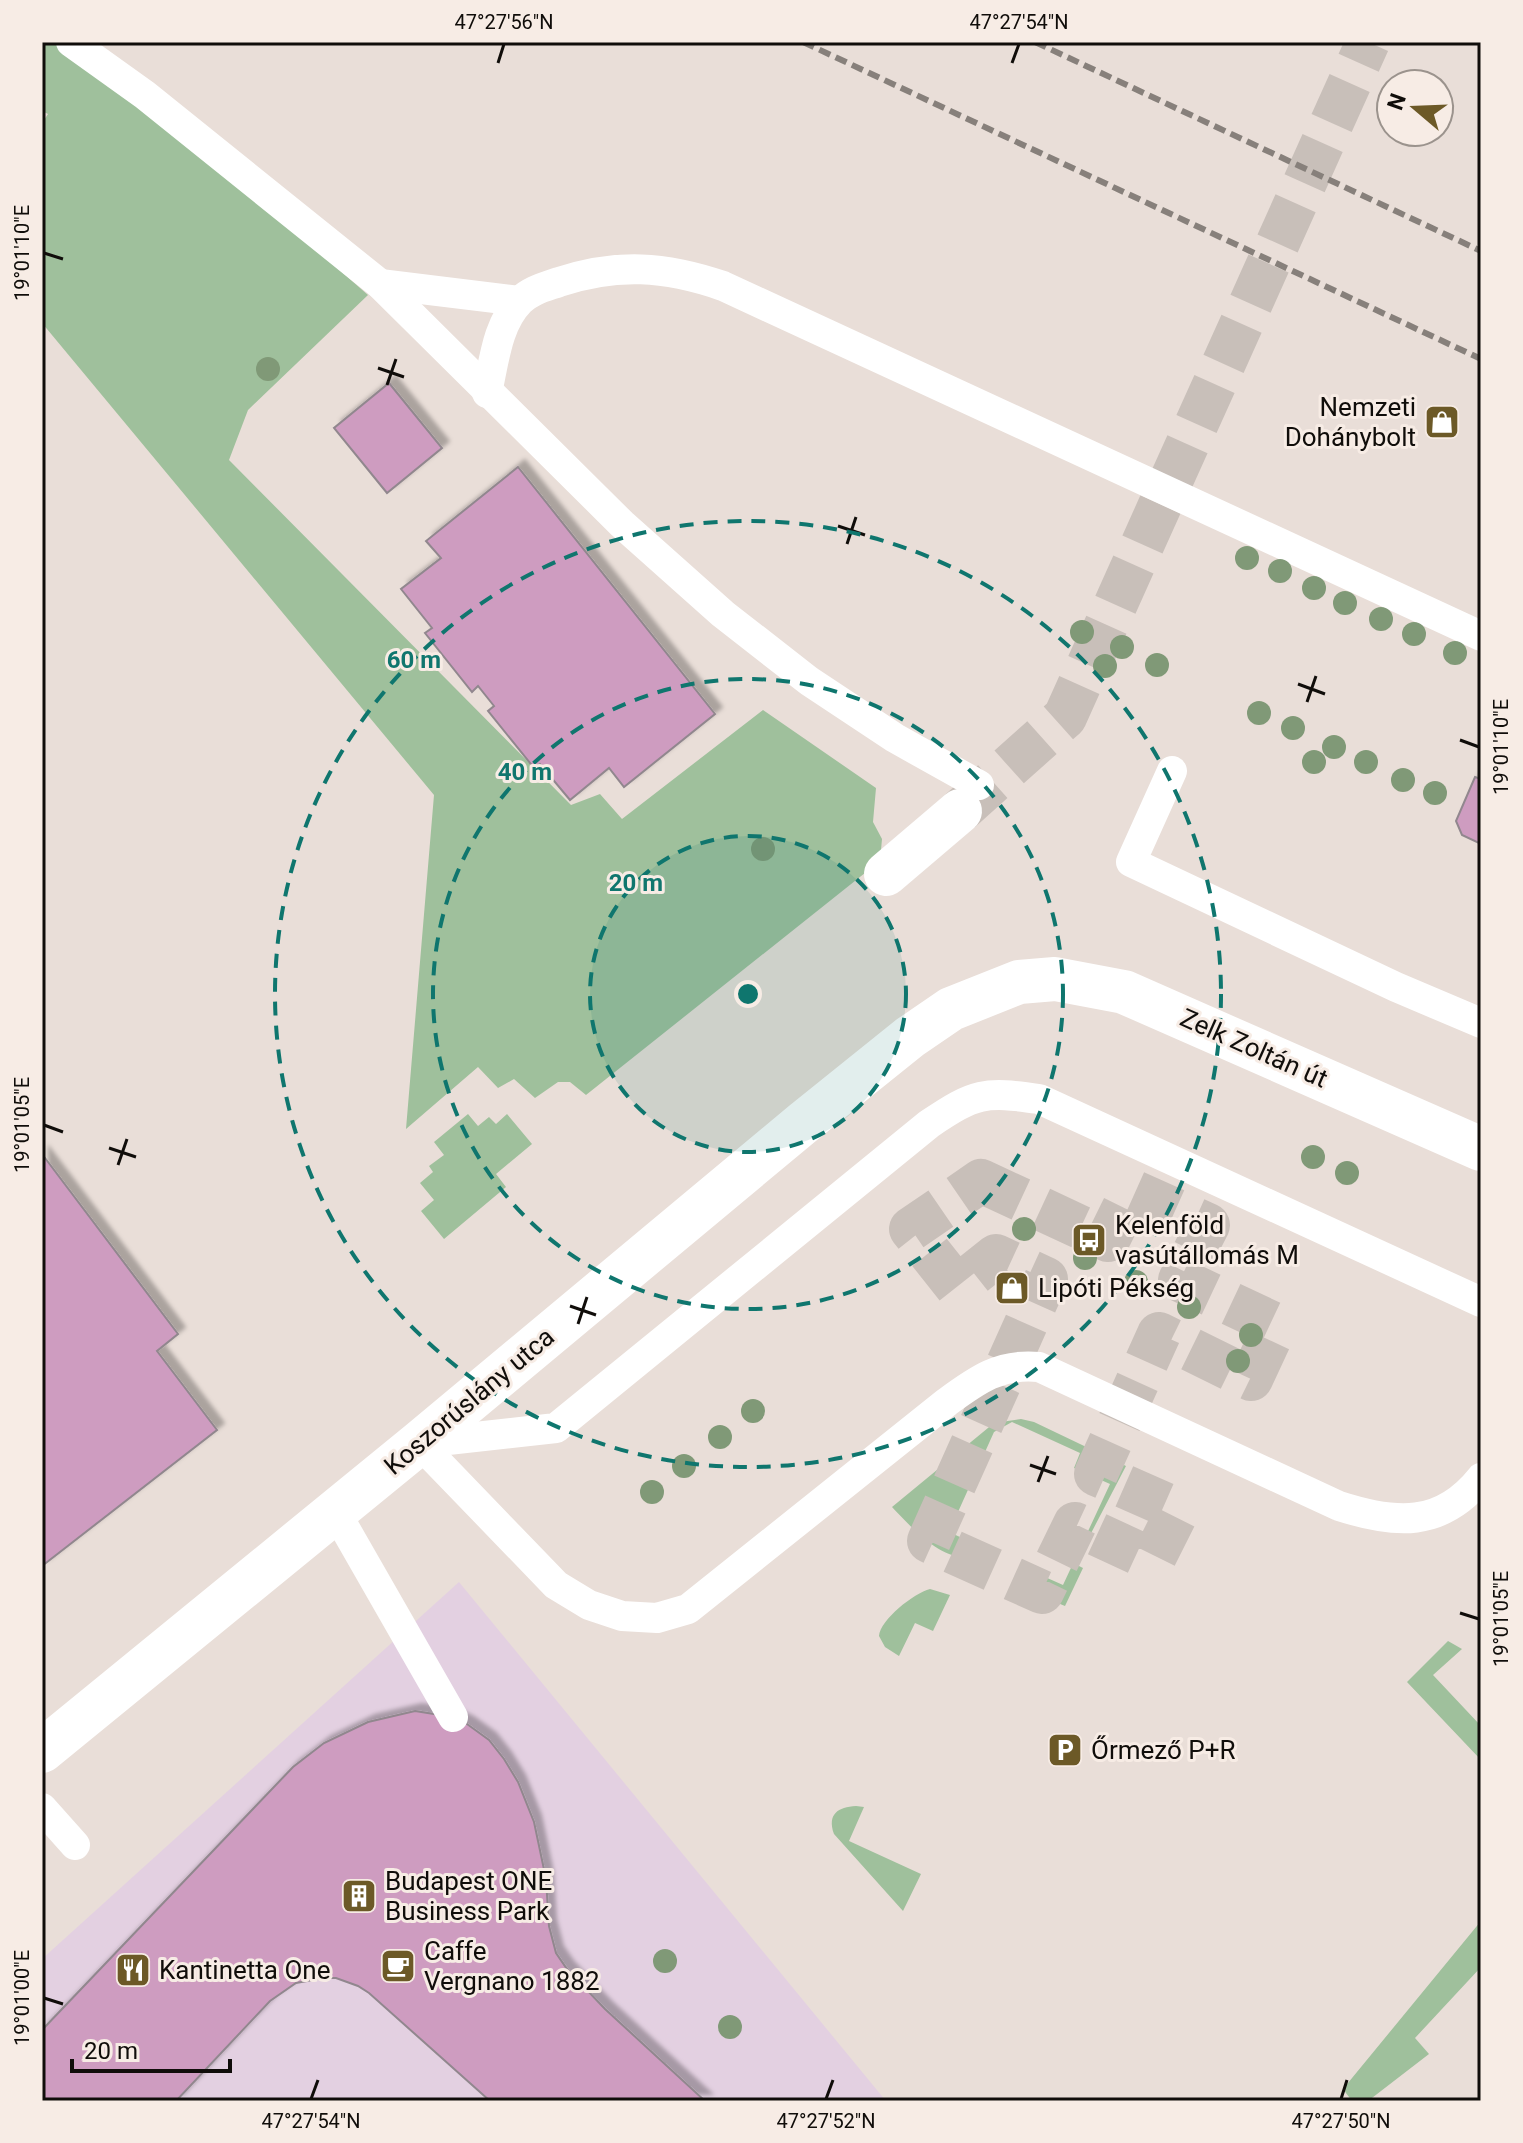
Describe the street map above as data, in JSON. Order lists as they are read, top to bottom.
{
  "streets": {
    "street": ["Zelk Zoltán út", "Koszorúslány utca"]
  },
  "crossings": [
    ["Zelk Zoltán út", "Koszorúslány utca"]
  ],
  "places": {
    "shop": ["Nemzeti Dohánybolt", "Lipóti Pékség"],
    "bus stop": ["Kelenföld vasútállomás M"],
    "parking": ["Őrmező P+R"],
    "building": ["Budapest ONE Business Park"],
    "cafe": ["Caffe Vergnano 1882"],
    "restaurant": ["Kantinetta One"]
  },
  "scale_bar": "20 m",
  "north": "left",
  "coordinates": [
    "47°27'56\"N",
    "47°27'54\"N",
    "19°01'10\"E",
    "19°01'05\"E",
    "19°01'00\"E",
    "47°27'52\"N",
    "47°27'50\"N"
  ],
  "rings": ["60 m", "40 m", "20 m"]
}
